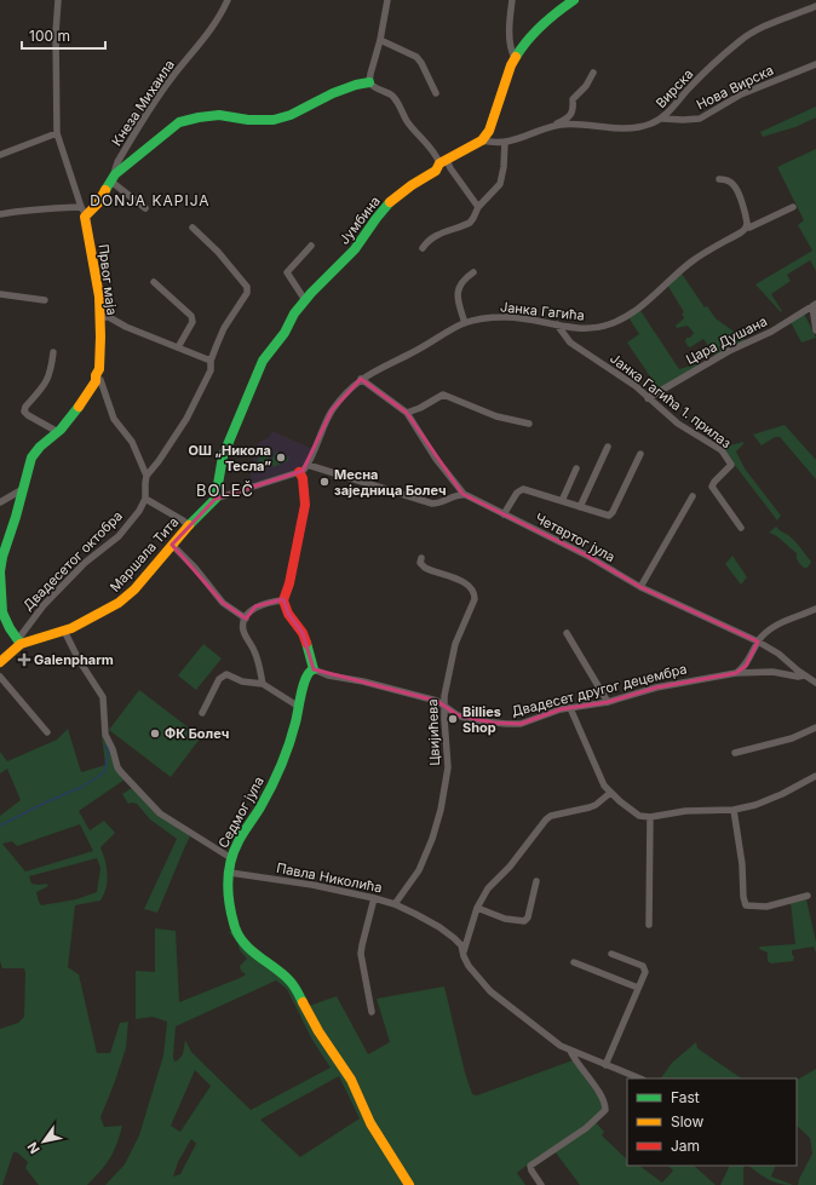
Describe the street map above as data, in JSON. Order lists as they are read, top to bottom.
{
  "streets": {
    "street": [
      "Нова Вирска",
      "Вирска",
      "Кнеза Михаила",
      "Јумбина",
      "Првог маја",
      "Јанка Гагића",
      "Цара Душана",
      "Јанка Гагића 1. прилаз",
      "Четвртог јула",
      "Маршала Тита",
      "Двадесетог октобра",
      "Двадесет другог децембра",
      "Цвијићева",
      "Седмог јула",
      "Павла Николића"
    ]
  },
  "crossings": [
    ["Нова Вирска", "Вирска"],
    ["Вирска", "Јумбина"],
    ["Јумбина", "Маршала Тита"],
    ["Првог маја", "Маршала Тита"],
    ["Првог маја", "Двадесетог октобра"],
    ["Јанка Гагића", "Јанка Гагића 1. прилаз"],
    ["Јанка Гагића", "Маршала Тита"],
    ["Цара Душана", "Јанка Гагића 1. прилаз"],
    ["Четвртог јула", "Двадесет другог децембра"],
    ["Маршала Тита", "Двадесетог октобра"],
    ["Двадесет другог децембра", "Цвијићева"],
    ["Двадесет другог децембра", "Седмог јула"],
    ["Цвијићева", "Павла Николића"],
    ["Седмог јула", "Павла Николића"]
  ],
  "districts": ["DONJA KAPIJA", "BOLEČ"],
  "places": {
    "other": [
      "ОШ „Никола Тесла”",
      "Месна заједница Болеч",
      "Billies Shop",
      "ФК Болеч"
    ],
    "health": ["Galenpharm"]
  },
  "legend": ["Fast", "Slow", "Jam"],
  "scale_bar": "100 m",
  "north": "bottom left"
}
